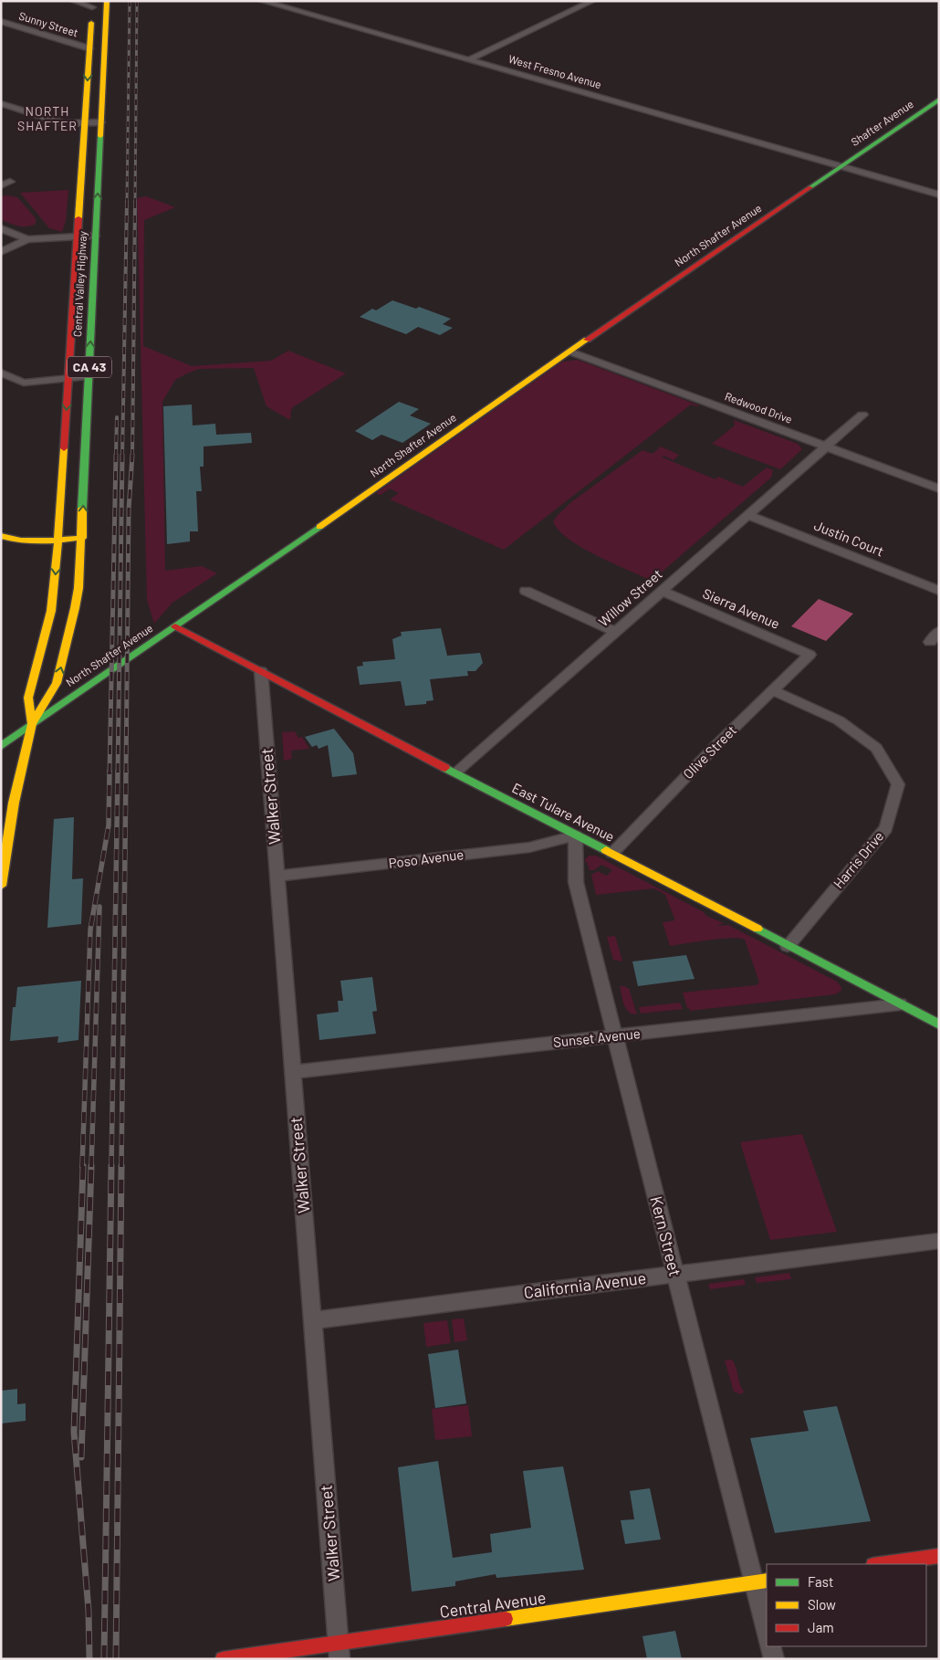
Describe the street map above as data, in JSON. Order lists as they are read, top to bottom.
{
  "streets": {
    "main road": [
      "Shafter Avenue",
      "North Shafter Avenue",
      "Central Valley Highway",
      "CA 43",
      "East Tulare Avenue",
      "Central Avenue"
    ],
    "street": [
      "Sunny Street",
      "West Fresno Avenue",
      "Redwood Drive",
      "Justin Court",
      "Willow Street",
      "Sierra Avenue",
      "Olive Street",
      "Walker Street",
      "Poso Avenue",
      "Harris Drive",
      "Sunset Avenue",
      "Kern Street",
      "California Avenue"
    ]
  },
  "crossings": [
    ["Sunny Street", "Central Valley Highway"],
    ["West Fresno Avenue", "Shafter Avenue"],
    ["West Fresno Avenue", "North Shafter Avenue"],
    ["Shafter Avenue", "North Shafter Avenue"],
    ["North Shafter Avenue", "Central Valley Highway"],
    ["North Shafter Avenue", "Redwood Drive"],
    ["North Shafter Avenue", "East Tulare Avenue"],
    ["Redwood Drive", "Willow Street"],
    ["Justin Court", "Willow Street"],
    ["Willow Street", "Sierra Avenue"],
    ["Willow Street", "East Tulare Avenue"],
    ["Sierra Avenue", "Olive Street"],
    ["Olive Street", "East Tulare Avenue"],
    ["Olive Street", "Harris Drive"],
    ["Walker Street", "East Tulare Avenue"],
    ["Walker Street", "Poso Avenue"],
    ["Walker Street", "Sunset Avenue"],
    ["Walker Street", "California Avenue"],
    ["Walker Street", "Central Avenue"],
    ["East Tulare Avenue", "Poso Avenue"],
    ["East Tulare Avenue", "Harris Drive"],
    ["East Tulare Avenue", "Sunset Avenue"],
    ["East Tulare Avenue", "Kern Street"],
    ["Poso Avenue", "Kern Street"],
    ["Sunset Avenue", "Kern Street"],
    ["Kern Street", "California Avenue"],
    ["Kern Street", "Central Avenue"]
  ],
  "districts": ["NORTH SHAFTER"],
  "legend": ["Fast", "Slow", "Jam"]
}
